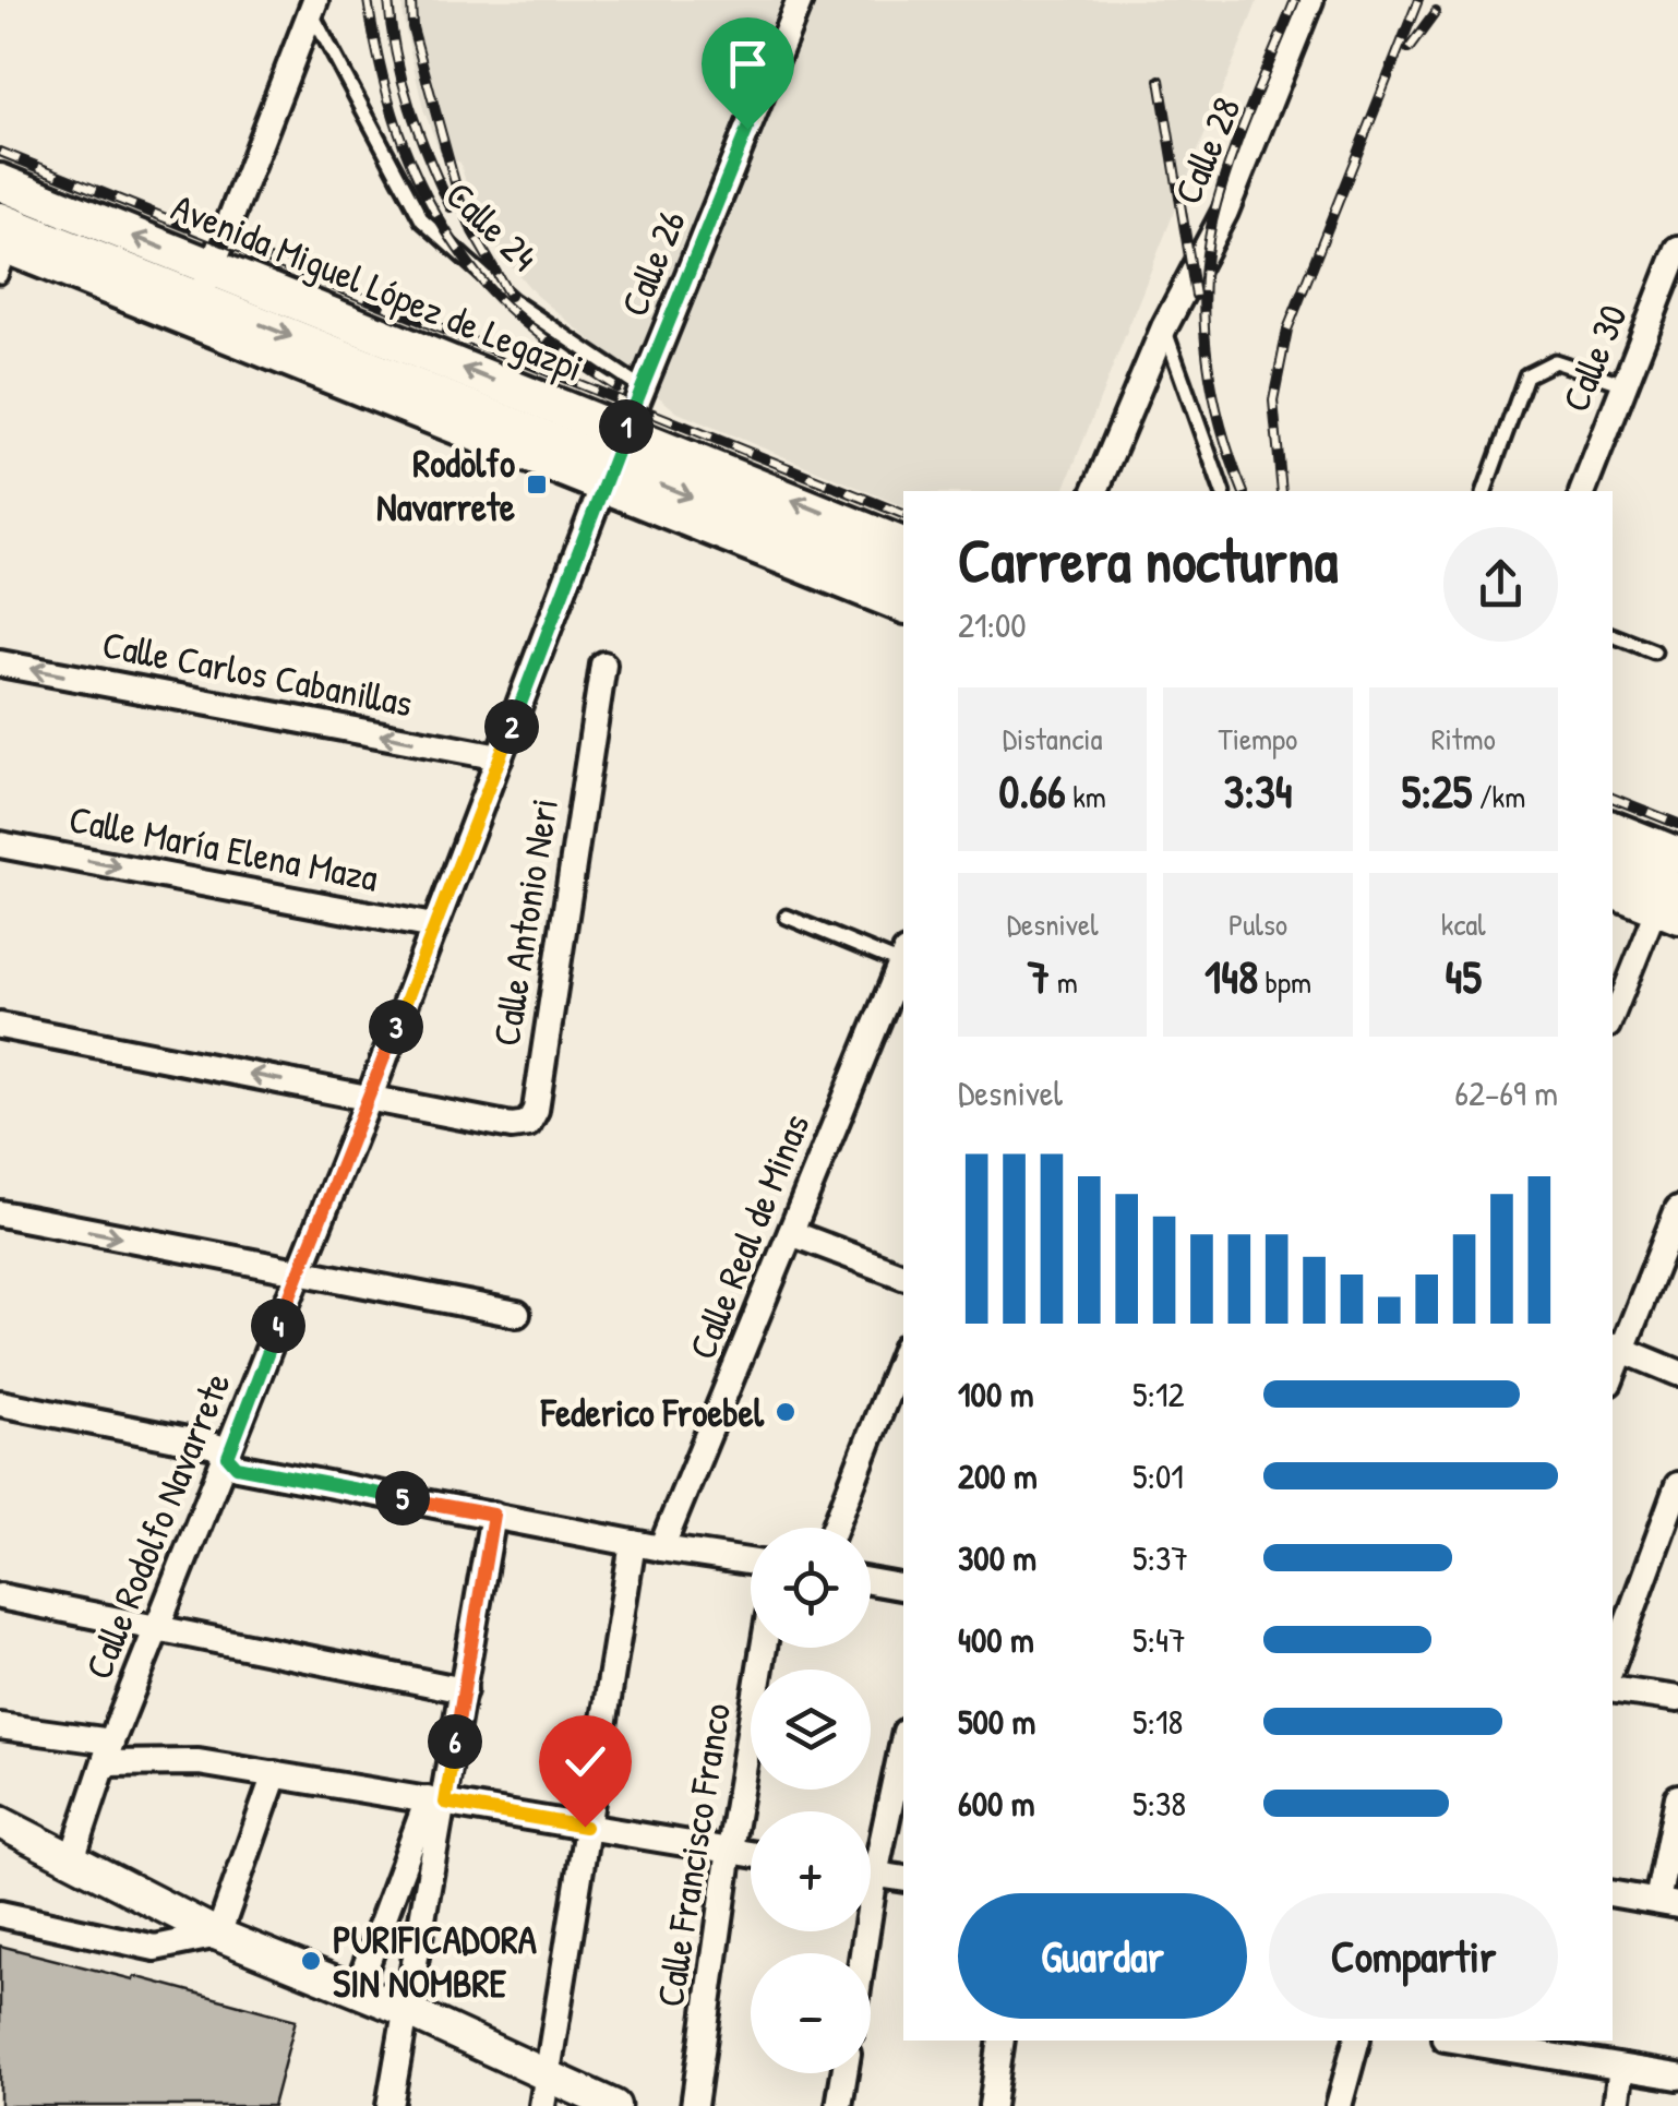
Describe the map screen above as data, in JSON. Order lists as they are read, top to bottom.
{
  "streets": {
    "main road": ["Avenida Miguel López de Legazpi"],
    "street": [
      "Calle 28",
      "Calle 24",
      "Calle 26",
      "Calle 30",
      "Calle Carlos Cabanillas",
      "Calle María Elena Maza",
      "Calle Antonio Neri",
      "Calle Real de Minas",
      "Calle Rodolfo Navarrete",
      "Calle Francisco Franco"
    ]
  },
  "crossings": [
    ["Calle 24", "Calle 26"],
    ["Calle 24", "Avenida Miguel López de Legazpi"],
    ["Calle 26", "Avenida Miguel López de Legazpi"],
    ["Calle 26", "Calle Rodolfo Navarrete"],
    ["Avenida Miguel López de Legazpi", "Calle Rodolfo Navarrete"],
    ["Calle Carlos Cabanillas", "Calle Rodolfo Navarrete"],
    ["Calle María Elena Maza", "Calle Rodolfo Navarrete"],
    ["Calle Antonio Neri", "Calle Rodolfo Navarrete"]
  ],
  "one_way": ["Calle Carlos Cabanillas"],
  "places": {
    "transit": ["Rodolfo Navarrete"],
    "other": ["Federico Froebel", "PURIFICADORA SIN NOMBRE"]
  },
  "page": {
    "pins": [
      "1",
      "2",
      "3",
      "4",
      "5",
      "6"
    ],
    "heading": ["Carrera nocturna", "21:00"],
    "stats": [
      ["Distancia", "0.66 km"],
      ["Tiempo", "3:34"],
      ["Ritmo", "5:25 /km"],
      ["Desnivel", "7 m"],
      ["Pulso", "148 bpm"],
      ["kcal", "45"]
    ],
    "chart": ["Desnivel", "62–69 m"],
    "list": [
      {
        "name": "100 m",
        "note": "5:12"
      },
      {
        "name": "200 m",
        "note": "5:01"
      },
      {
        "name": "300 m",
        "note": "5:37"
      },
      {
        "name": "400 m",
        "note": "5:47"
      },
      {
        "name": "500 m",
        "note": "5:18"
      },
      {
        "name": "600 m",
        "note": "5:38"
      }
    ],
    "map_buttons": ["+", "−"],
    "buttons": ["Guardar", "Compartir"]
  }
}
